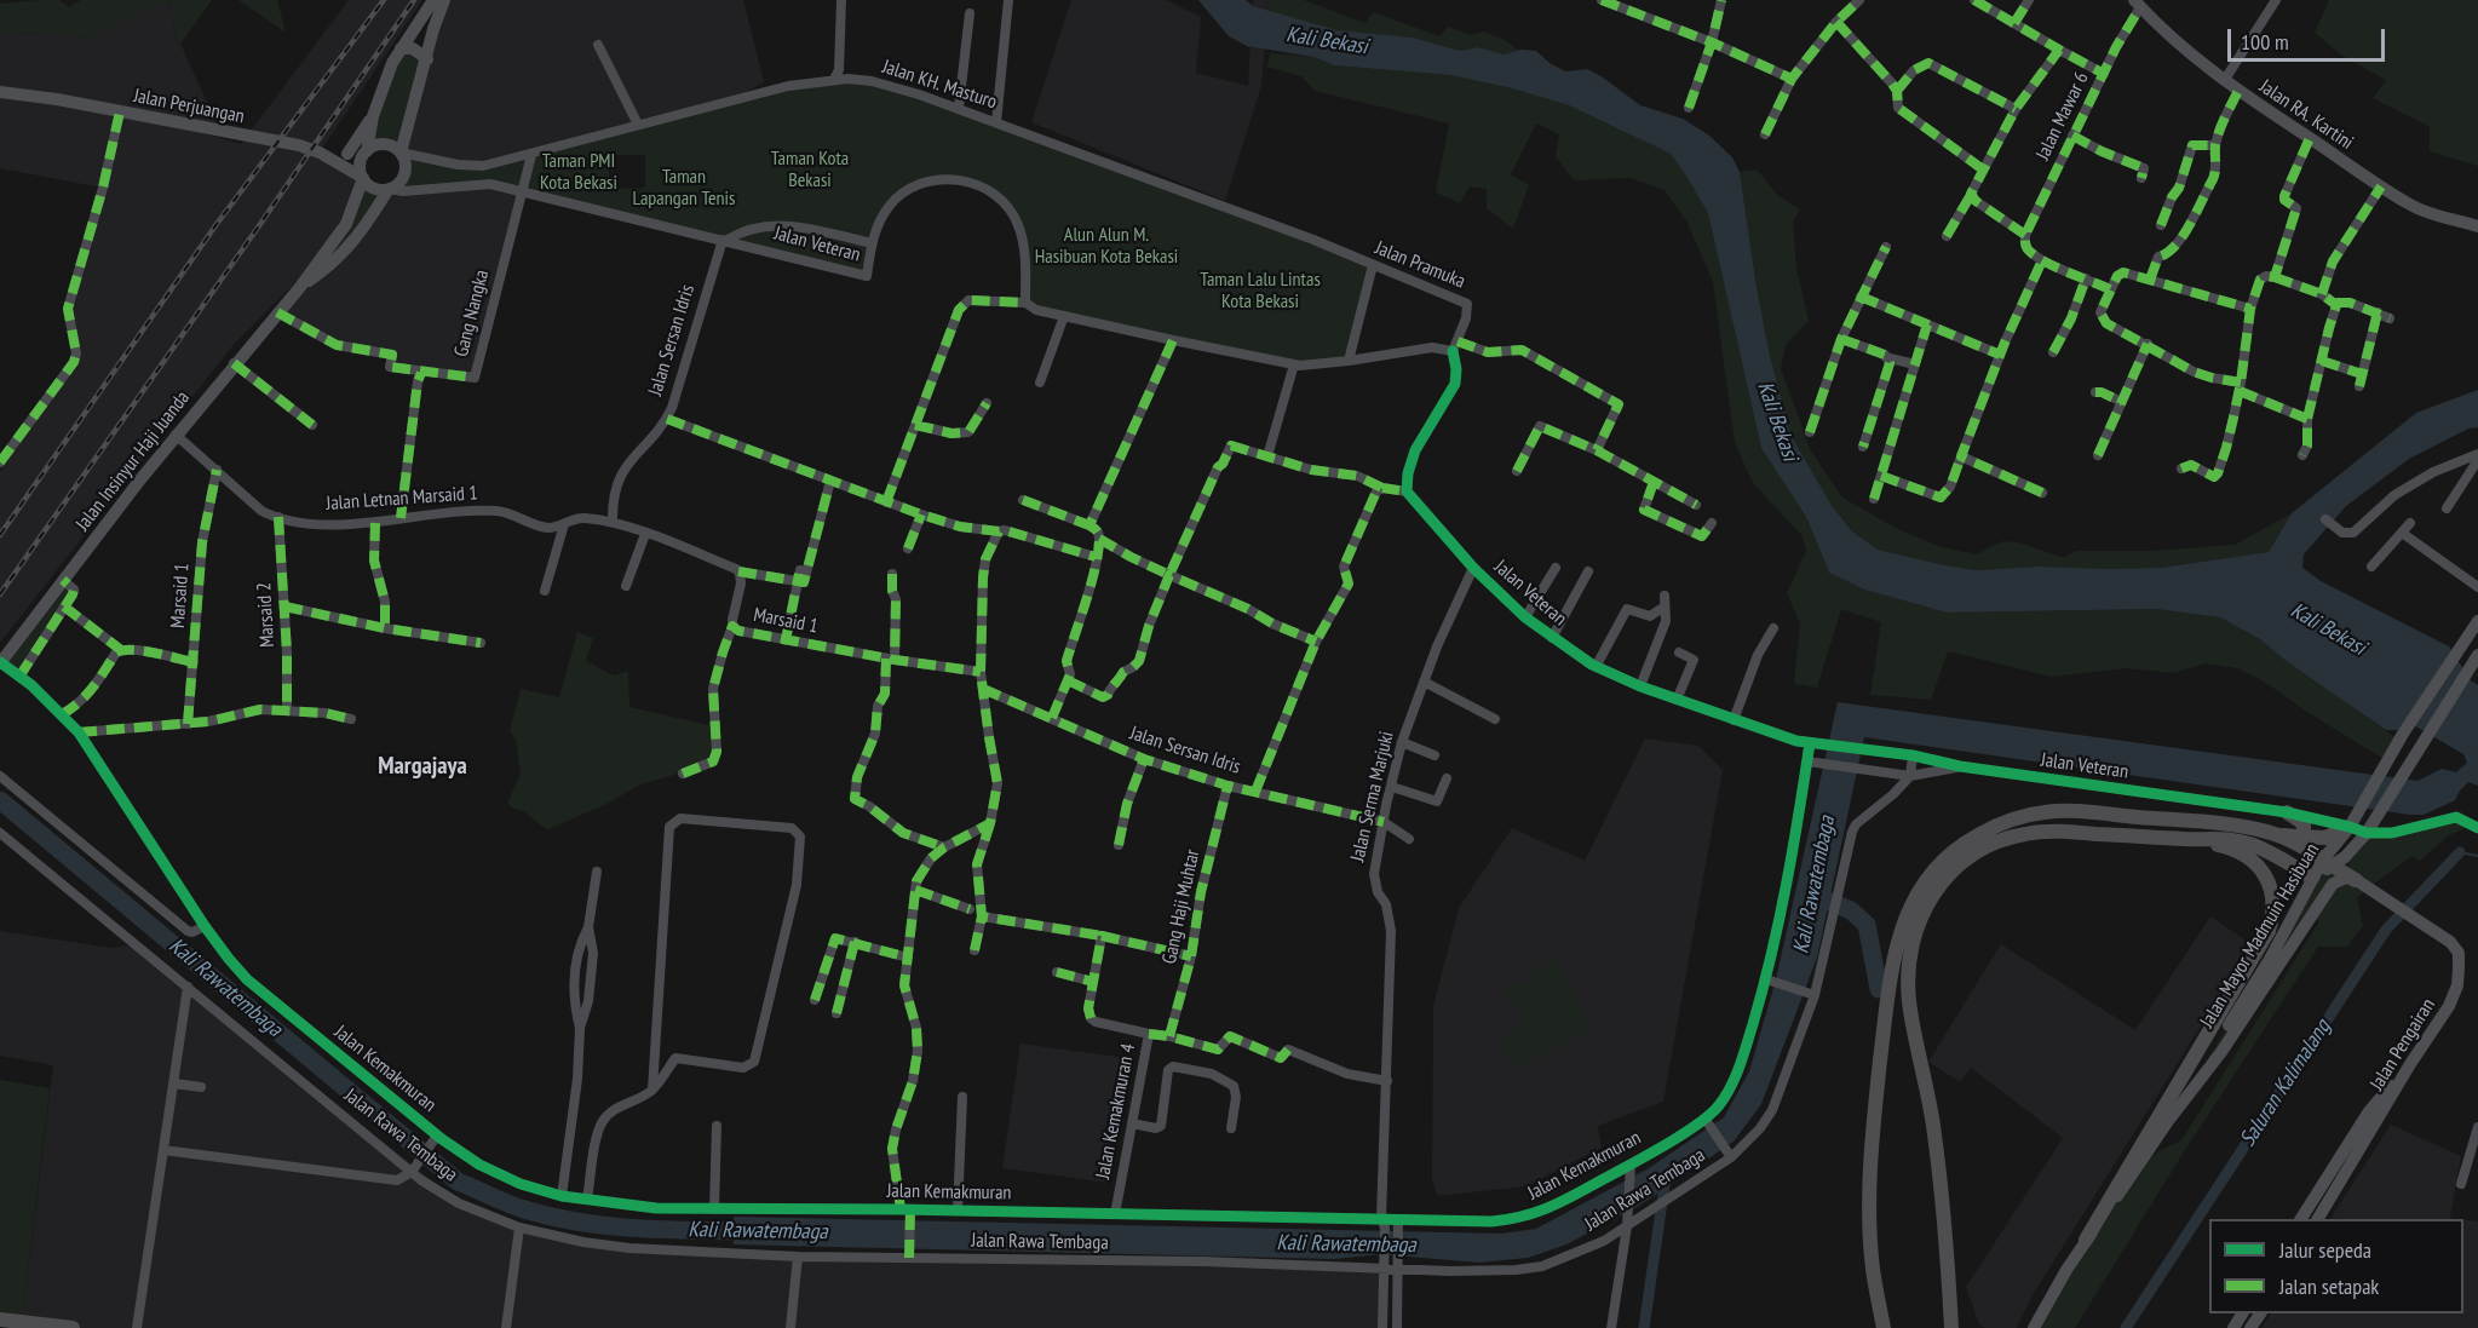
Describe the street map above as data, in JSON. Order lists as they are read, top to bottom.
{
  "streets": {
    "main road": [
      "Jalan Perjuangan",
      "Jalan RA. Kartini",
      "Jalan Insinyur Haji Juanda",
      "Jalan Mayor Madmuin Hasibuan",
      "Jalan Pengairan"
    ],
    "street": [
      "Jalan KH. Masturo",
      "Jalan Mawar 6",
      "Jalan Veteran",
      "Jalan Pramuka",
      "Gang Nangka",
      "Jalan Sersan Idris",
      "Jalan Letnan Marsaid 1",
      "Marsaid 1",
      "Marsaid 2",
      "Jalan Serma Marjuki",
      "Gang Haji Muhtar",
      "Jalan Kemakmuran",
      "Jalan Kemakmuran 4",
      "Jalan Rawa Tembaga"
    ]
  },
  "crossings": [
    ["Jalan KH. Masturo", "Jalan Perjuangan"],
    ["Jalan KH. Masturo", "Jalan Veteran"],
    ["Jalan KH. Masturo", "Jalan Pramuka"],
    ["Jalan KH. Masturo", "Jalan Insinyur Haji Juanda"],
    ["Jalan Perjuangan", "Jalan Veteran"],
    ["Jalan Perjuangan", "Jalan Insinyur Haji Juanda"],
    ["Jalan RA. Kartini", "Jalan Mawar 6"],
    ["Jalan Veteran", "Gang Nangka"],
    ["Jalan Veteran", "Jalan Sersan Idris"],
    ["Jalan Veteran", "Jalan Insinyur Haji Juanda"],
    ["Jalan Veteran", "Jalan Serma Marjuki"],
    ["Jalan Veteran", "Jalan Mayor Madmuin Hasibuan"],
    ["Jalan Veteran", "Jalan Kemakmuran"],
    ["Jalan Veteran", "Jalan Rawa Tembaga"],
    ["Jalan Sersan Idris", "Jalan Letnan Marsaid 1"],
    ["Jalan Sersan Idris", "Jalan Serma Marjuki"],
    ["Jalan Sersan Idris", "Gang Haji Muhtar"],
    ["Jalan Insinyur Haji Juanda", "Jalan Letnan Marsaid 1"],
    ["Jalan Insinyur Haji Juanda", "Jalan Kemakmuran"],
    ["Jalan Letnan Marsaid 1", "Marsaid 1"],
    ["Jalan Letnan Marsaid 1", "Marsaid 2"],
    ["Jalan Serma Marjuki", "Jalan Kemakmuran"],
    ["Jalan Serma Marjuki", "Jalan Rawa Tembaga"],
    ["Jalan Mayor Madmuin Hasibuan", "Jalan Pengairan"],
    ["Jalan Kemakmuran", "Jalan Kemakmuran 4"]
  ],
  "districts": ["Margajaya"],
  "water": ["Kali Bekasi", "Kali Rawatembaga", "Saluran Kalimalang"],
  "parks": [
    "Taman Kota Bekasi",
    "Taman PMI Kota Bekasi",
    "Taman Lapangan Tenis",
    "Alun Alun M. Hasibuan Kota Bekasi",
    "Taman Lalu Lintas Kota Bekasi"
  ],
  "legend": ["Jalur sepeda", "Jalan setapak"],
  "scale_bar": "100 m"
}
